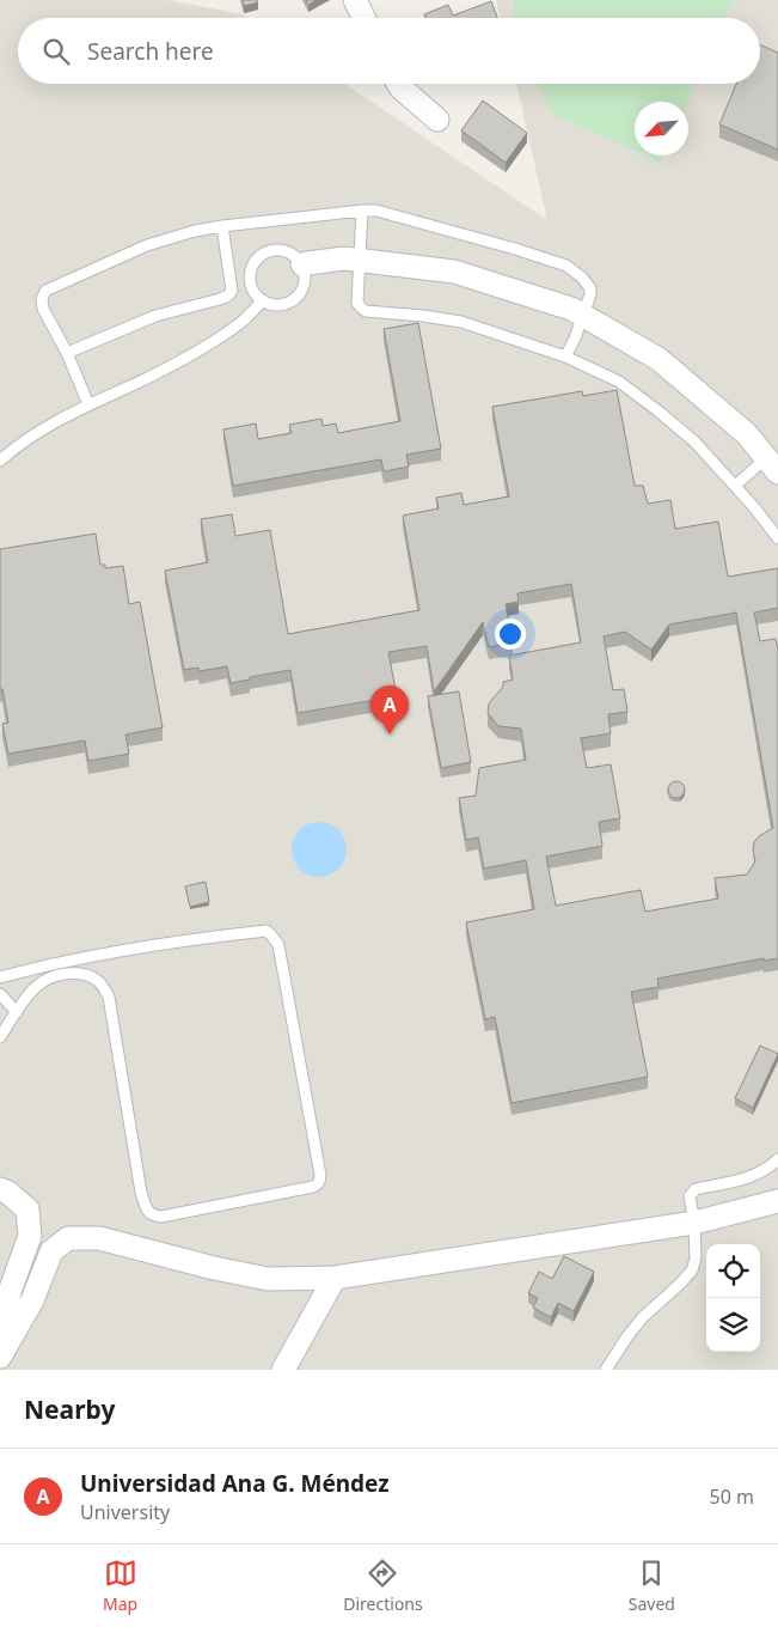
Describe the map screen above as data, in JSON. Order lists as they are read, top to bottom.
{
  "north": "bottom left",
  "page": {
    "search": "Search here",
    "pins": "A",
    "heading": "Nearby",
    "list": [
      {
        "mark": "A",
        "name": "Universidad Ana G. Méndez",
        "note": "University",
        "value": "50 m"
      }
    ],
    "nav": ["Map", "Directions", "Saved"]
  }
}
